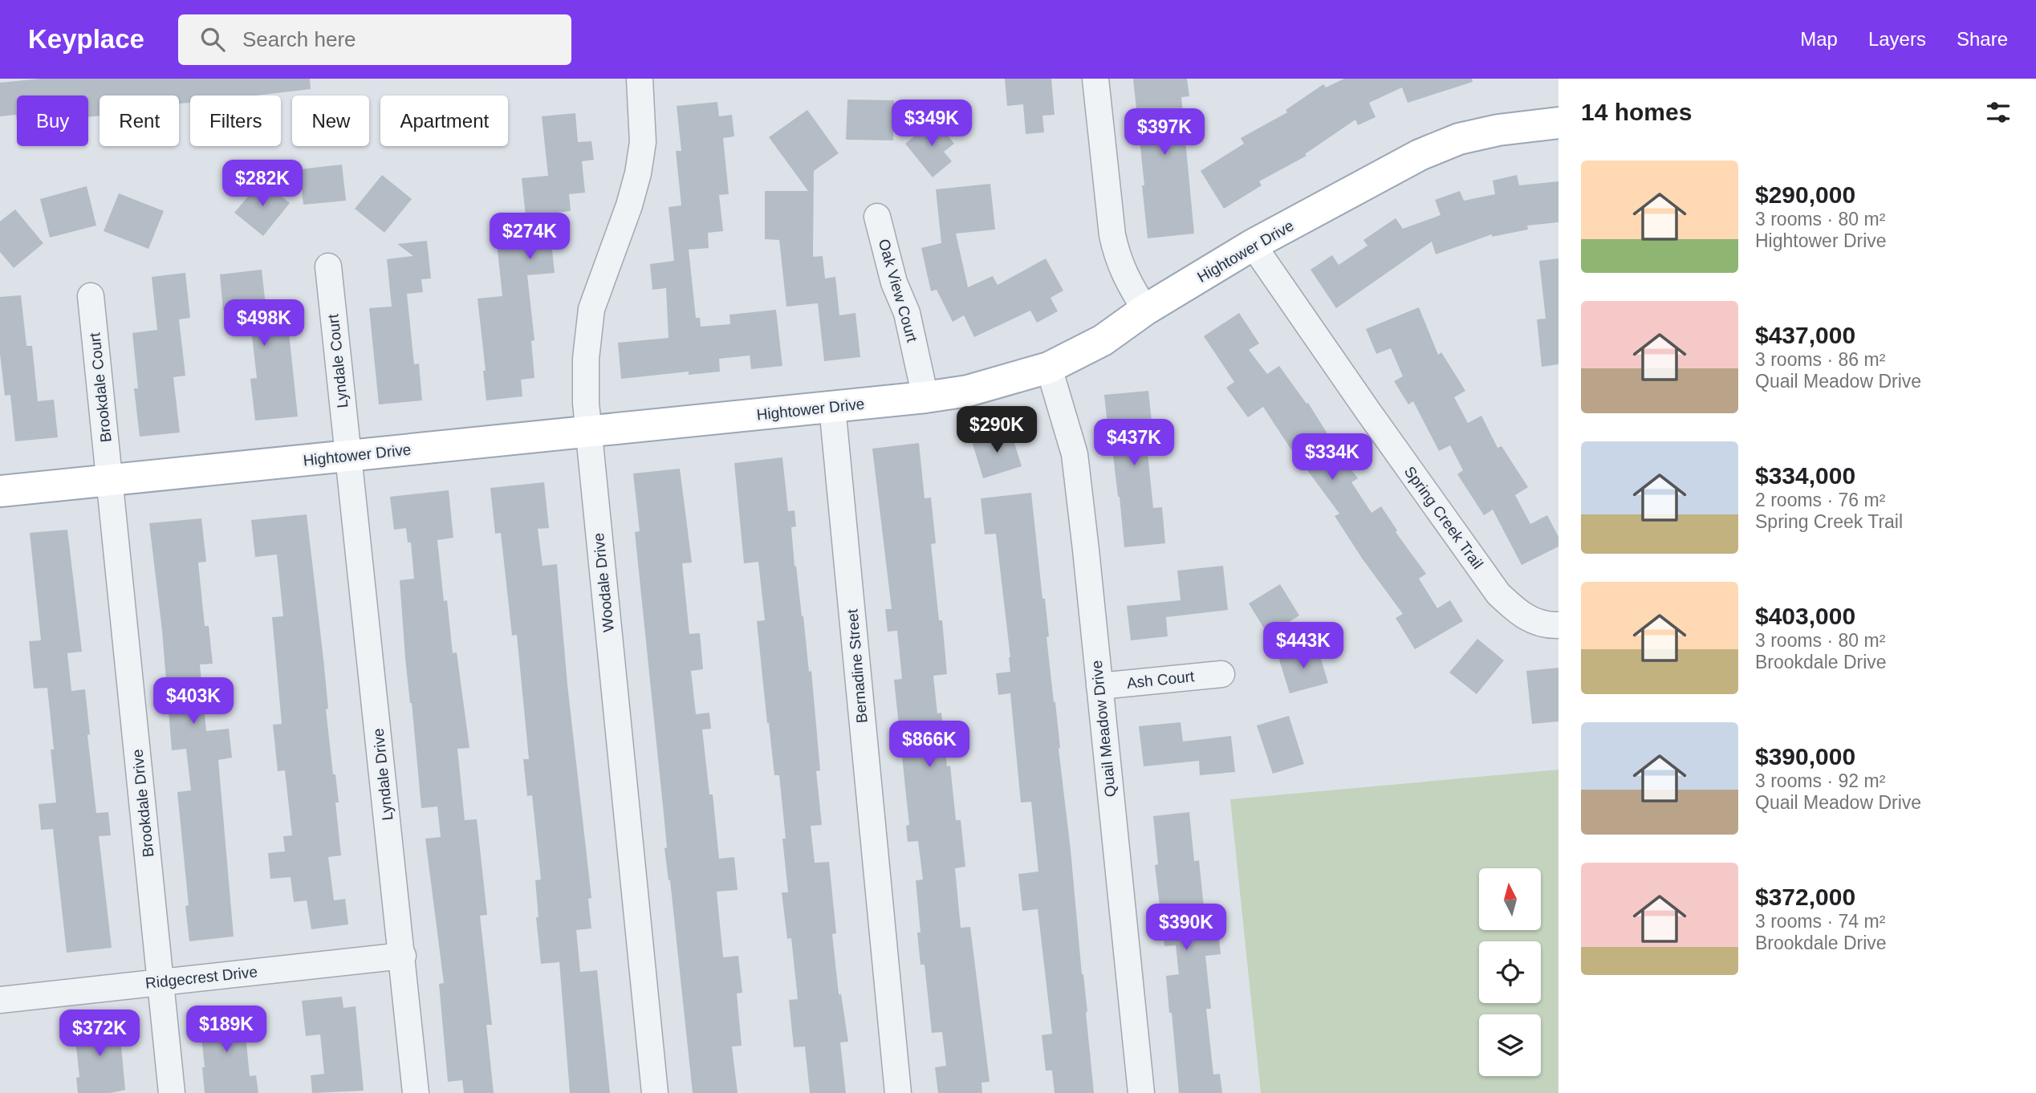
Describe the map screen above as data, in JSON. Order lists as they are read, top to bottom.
{
  "streets": {
    "main road": ["Hightower Drive"],
    "street": [
      "Oak View Court",
      "Lyndale Court",
      "Brookdale Court",
      "Spring Creek Trail",
      "Woodale Drive",
      "Bernadine Street",
      "Ash Court",
      "Quail Meadow Drive",
      "Lyndale Drive",
      "Brookdale Drive",
      "Ridgecrest Drive"
    ]
  },
  "crossings": [
    ["Hightower Drive", "Oak View Court"],
    ["Hightower Drive", "Lyndale Court"],
    ["Hightower Drive", "Brookdale Court"],
    ["Hightower Drive", "Spring Creek Trail"],
    ["Hightower Drive", "Woodale Drive"],
    ["Hightower Drive", "Bernadine Street"],
    ["Hightower Drive", "Quail Meadow Drive"],
    ["Hightower Drive", "Lyndale Drive"],
    ["Hightower Drive", "Brookdale Drive"],
    ["Lyndale Court", "Lyndale Drive"],
    ["Brookdale Court", "Brookdale Drive"],
    ["Ash Court", "Quail Meadow Drive"],
    ["Lyndale Drive", "Ridgecrest Drive"],
    ["Brookdale Drive", "Ridgecrest Drive"]
  ],
  "north": "top",
  "page": {
    "header": "Keyplace",
    "search": "Search here",
    "nav": ["Map", "Layers", "Share"],
    "heading": "14 homes",
    "chip": [
      "Buy",
      "Rent",
      "Filters",
      "New",
      "Apartment"
    ],
    "price": [
      "$349K",
      "$397K",
      "$282K",
      "$274K",
      "$498K",
      "$290K",
      "$437K",
      "$334K",
      "$443K",
      "$403K",
      "$866K",
      "$390K",
      "$189K",
      "$372K"
    ],
    "list": [
      {
        "name": "$290,000",
        "note": "3 rooms · 80 m² · Hightower Drive"
      },
      {
        "name": "$437,000",
        "note": "3 rooms · 86 m² · Quail Meadow Drive"
      },
      {
        "name": "$334,000",
        "note": "2 rooms · 76 m² · Spring Creek Trail"
      },
      {
        "name": "$403,000",
        "note": "3 rooms · 80 m² · Brookdale Drive"
      },
      {
        "name": "$390,000",
        "note": "3 rooms · 92 m² · Quail Meadow Drive"
      },
      {
        "name": "$372,000",
        "note": "3 rooms · 74 m² · Brookdale Drive"
      }
    ]
  }
}
